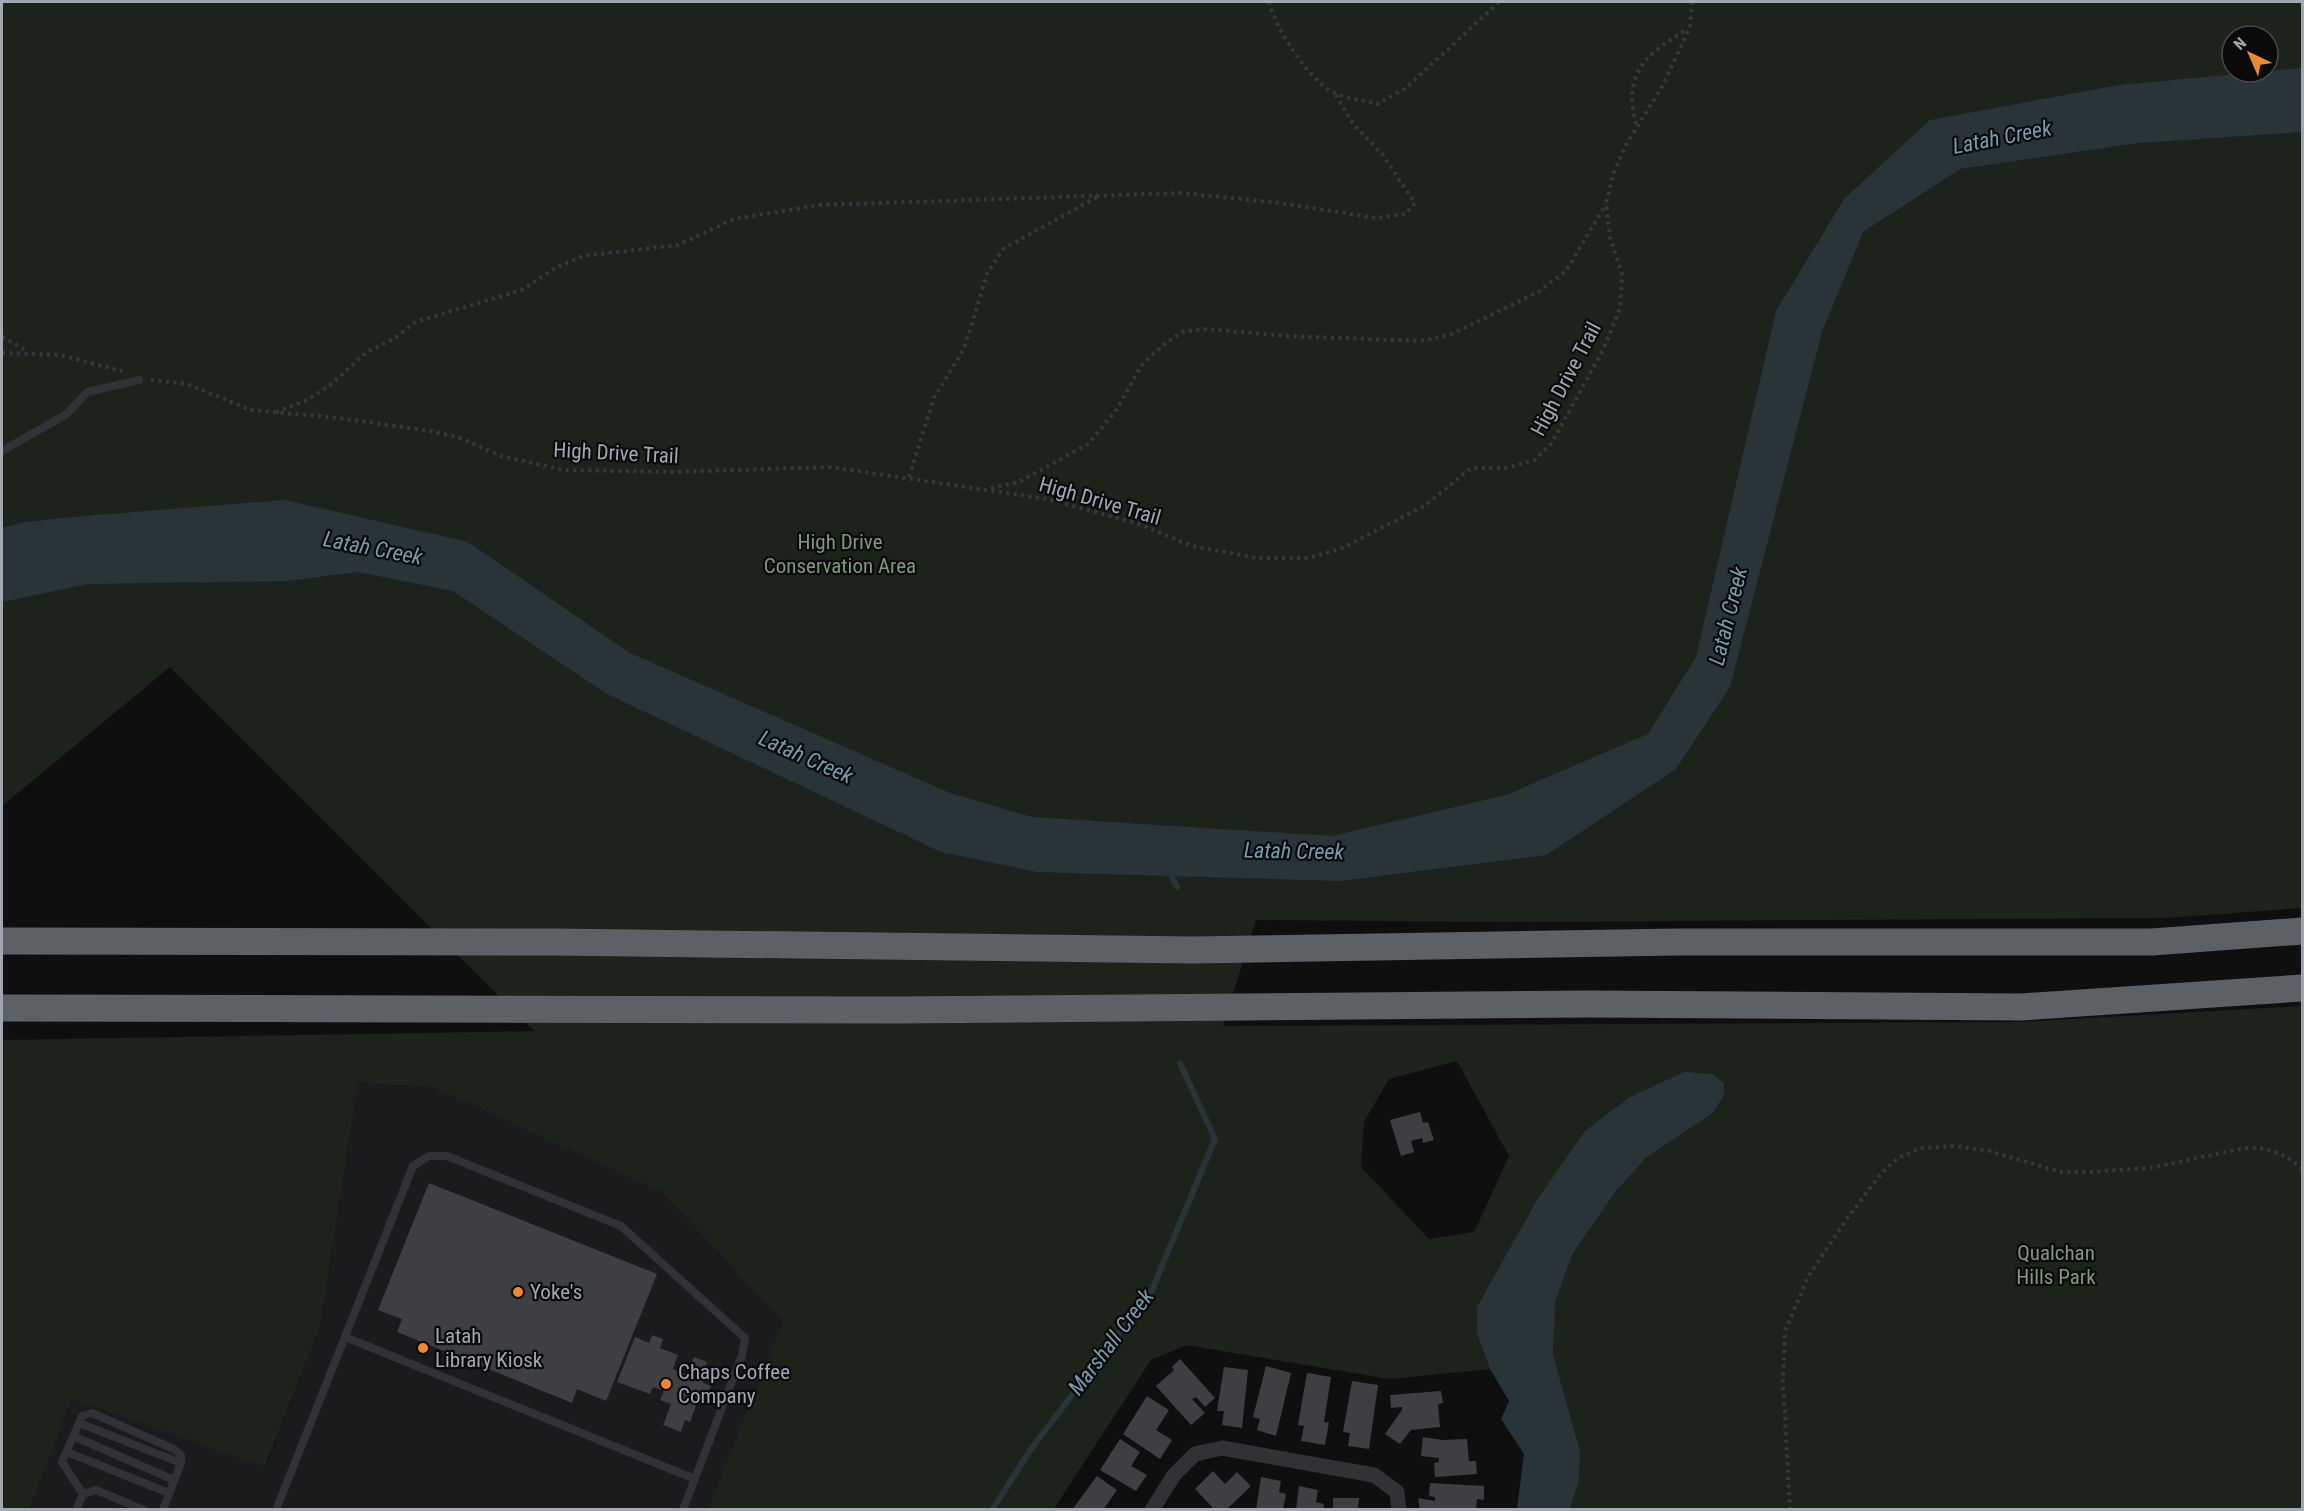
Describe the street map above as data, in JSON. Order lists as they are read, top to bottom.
{
  "streets": {
    "path": ["High Drive Trail"]
  },
  "water": ["Latah Creek", "Marshall Creek"],
  "parks": ["High Drive Conservation Area", "Qualchan Hills Park"],
  "places": ["Yoke's", "Latah Library Kiosk", "Chaps Coffee Company"],
  "north": "top left"
}
